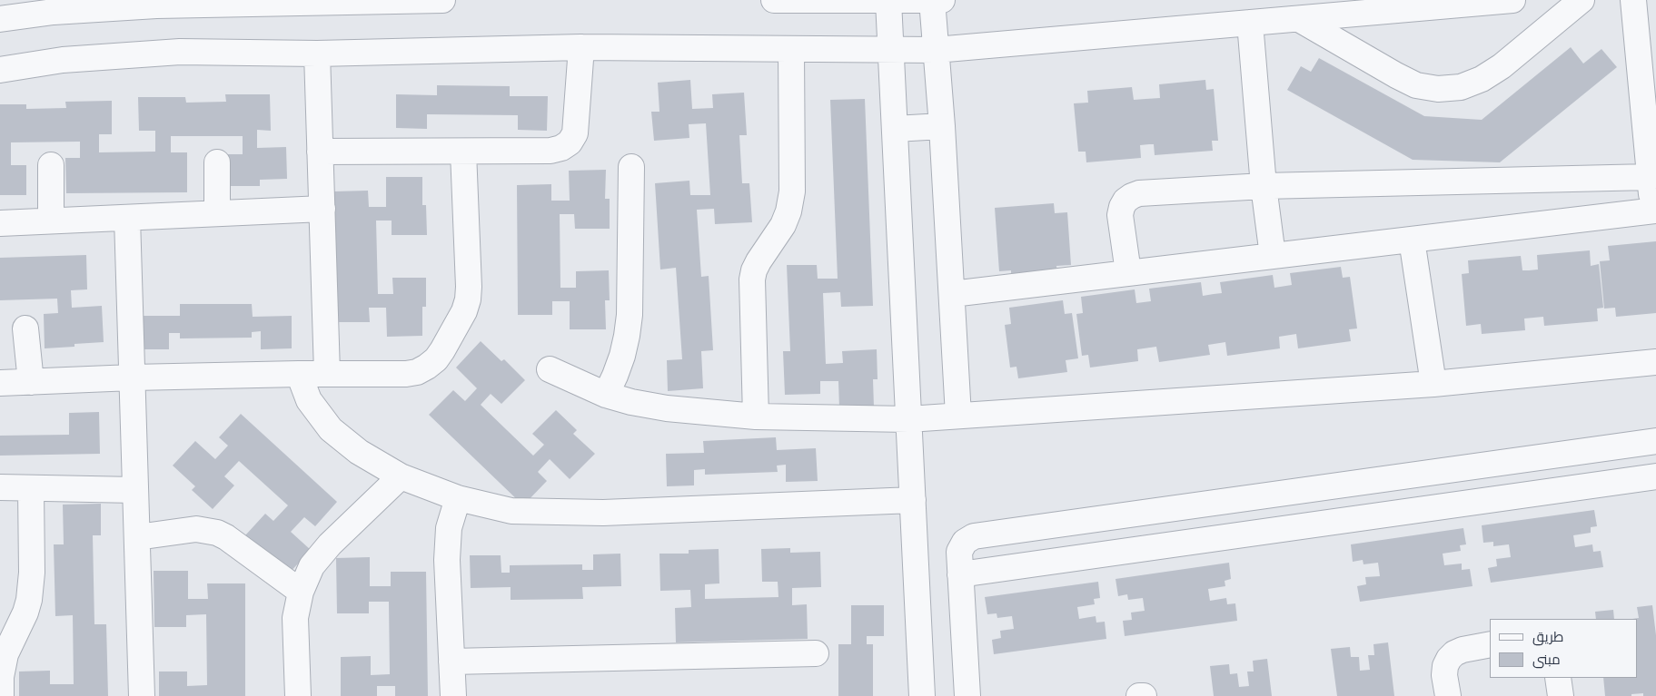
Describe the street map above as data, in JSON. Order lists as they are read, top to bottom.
{
  "legend": ["طريق", "مبنى"]
}
